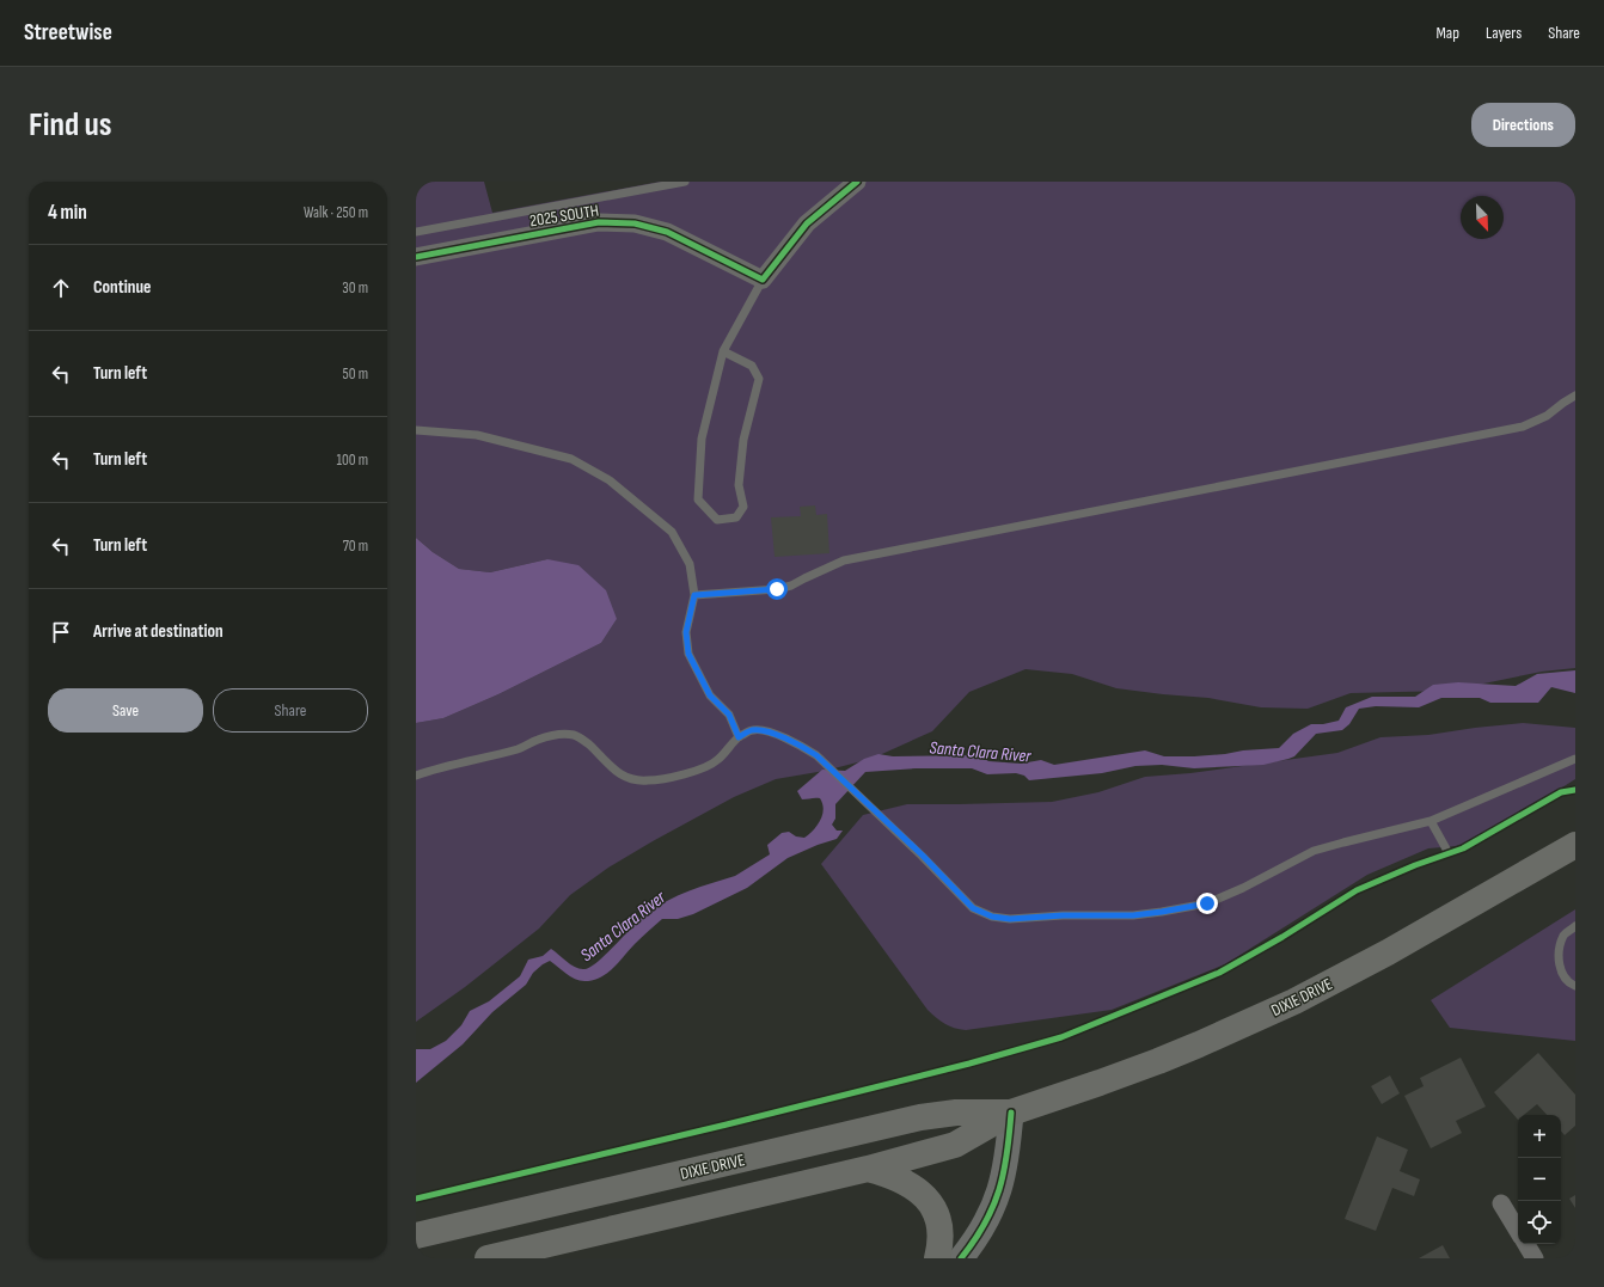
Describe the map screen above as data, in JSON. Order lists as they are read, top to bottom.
{
  "streets": {
    "main road": ["DIXIE DRIVE"],
    "street": ["2025 SOUTH"]
  },
  "water": ["Santa Clara River"],
  "north": "bottom right",
  "page": {
    "header": "Streetwise",
    "nav": ["Map", "Layers", "Share"],
    "buttons": [
      "Directions",
      ["Save", "Share"]
    ],
    "title": "Find us",
    "heading": ["4 min", "Walk · 250 m"],
    "list": [
      ["Continue", "30 m"],
      ["Turn left", "50 m"],
      ["Turn left", "100 m"],
      ["Turn left", "70 m"],
      "Arrive at destination"
    ],
    "map_buttons": ["+", "−"]
  }
}
